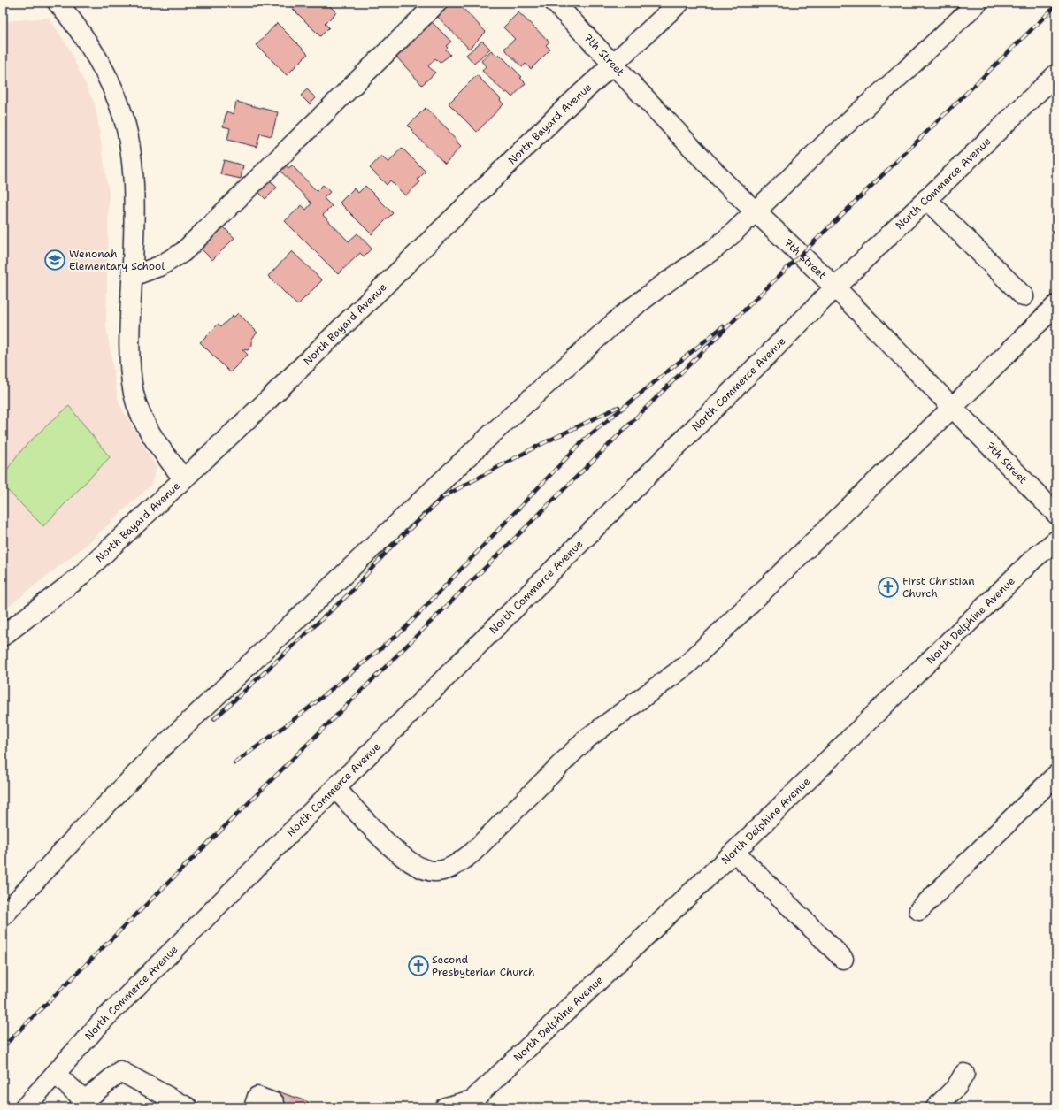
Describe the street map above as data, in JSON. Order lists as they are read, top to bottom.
{
  "streets": {
    "street": [
      "7th Street",
      "North Bayard Avenue",
      "North Commerce Avenue",
      "North Delphine Avenue"
    ]
  },
  "crossings": [
    ["7th Street", "North Bayard Avenue"],
    ["7th Street", "North Commerce Avenue"]
  ],
  "places": {
    "school or university": ["Wenonah Elementary School"],
    "church": ["First Christian Church", "Second Presbyterian Church"]
  }
}
